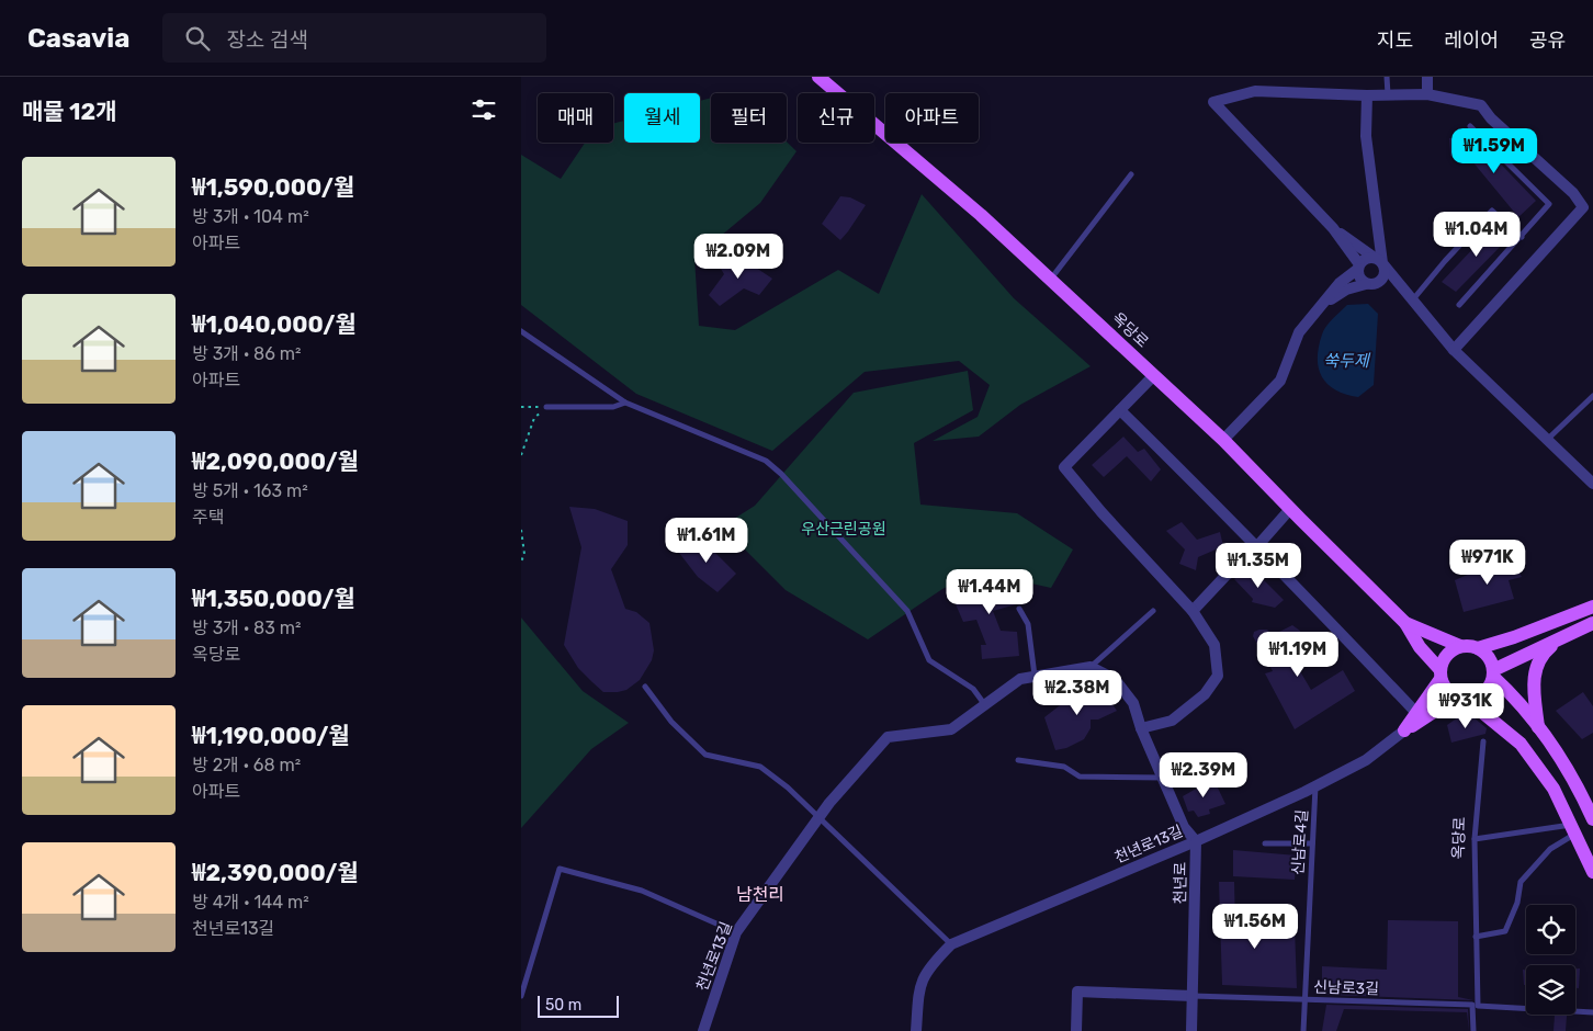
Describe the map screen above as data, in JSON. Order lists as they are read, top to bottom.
{
  "streets": {
    "main road": ["옥당로"],
    "street": ["천년로13길", "천년로"],
    "lane": ["신남로4길", "신남로3길"]
  },
  "crossings": [
    ["옥당로", "신남로3길"],
    ["신남로4길", "천년로"],
    ["신남로4길", "신남로3길"],
    ["천년로13길", "천년로"],
    ["천년로", "신남로3길"]
  ],
  "districts": ["남천리"],
  "water": ["쑥두제"],
  "parks": ["우산근린공원"],
  "scale_bar": "50 m",
  "page": {
    "header": "Casavia",
    "search": "장소 검색",
    "nav": ["지도", "레이어", "공유"],
    "heading": "매물 12개",
    "chip": [
      "매매",
      "월세",
      "필터",
      "신규",
      "아파트"
    ],
    "price": [
      "₩1.59M",
      "₩1.04M",
      "₩2.09M",
      "₩1.61M",
      "₩971K",
      "₩1.35M",
      "₩1.44M",
      "₩1.19M",
      "₩2.38M",
      "₩931K",
      "₩2.39M",
      "₩1.56M"
    ],
    "list": [
      {
        "name": "₩1,590,000/월",
        "note": "방 3개 · 104 m² · 아파트"
      },
      {
        "name": "₩1,040,000/월",
        "note": "방 3개 · 86 m² · 아파트"
      },
      {
        "name": "₩2,090,000/월",
        "note": "방 5개 · 163 m² · 주택"
      },
      {
        "name": "₩1,350,000/월",
        "note": "방 3개 · 83 m² · 옥당로"
      },
      {
        "name": "₩1,190,000/월",
        "note": "방 2개 · 68 m² · 아파트"
      },
      {
        "name": "₩2,390,000/월",
        "note": "방 4개 · 144 m² · 천년로13길"
      }
    ],
    "scale": "50 m"
  }
}
